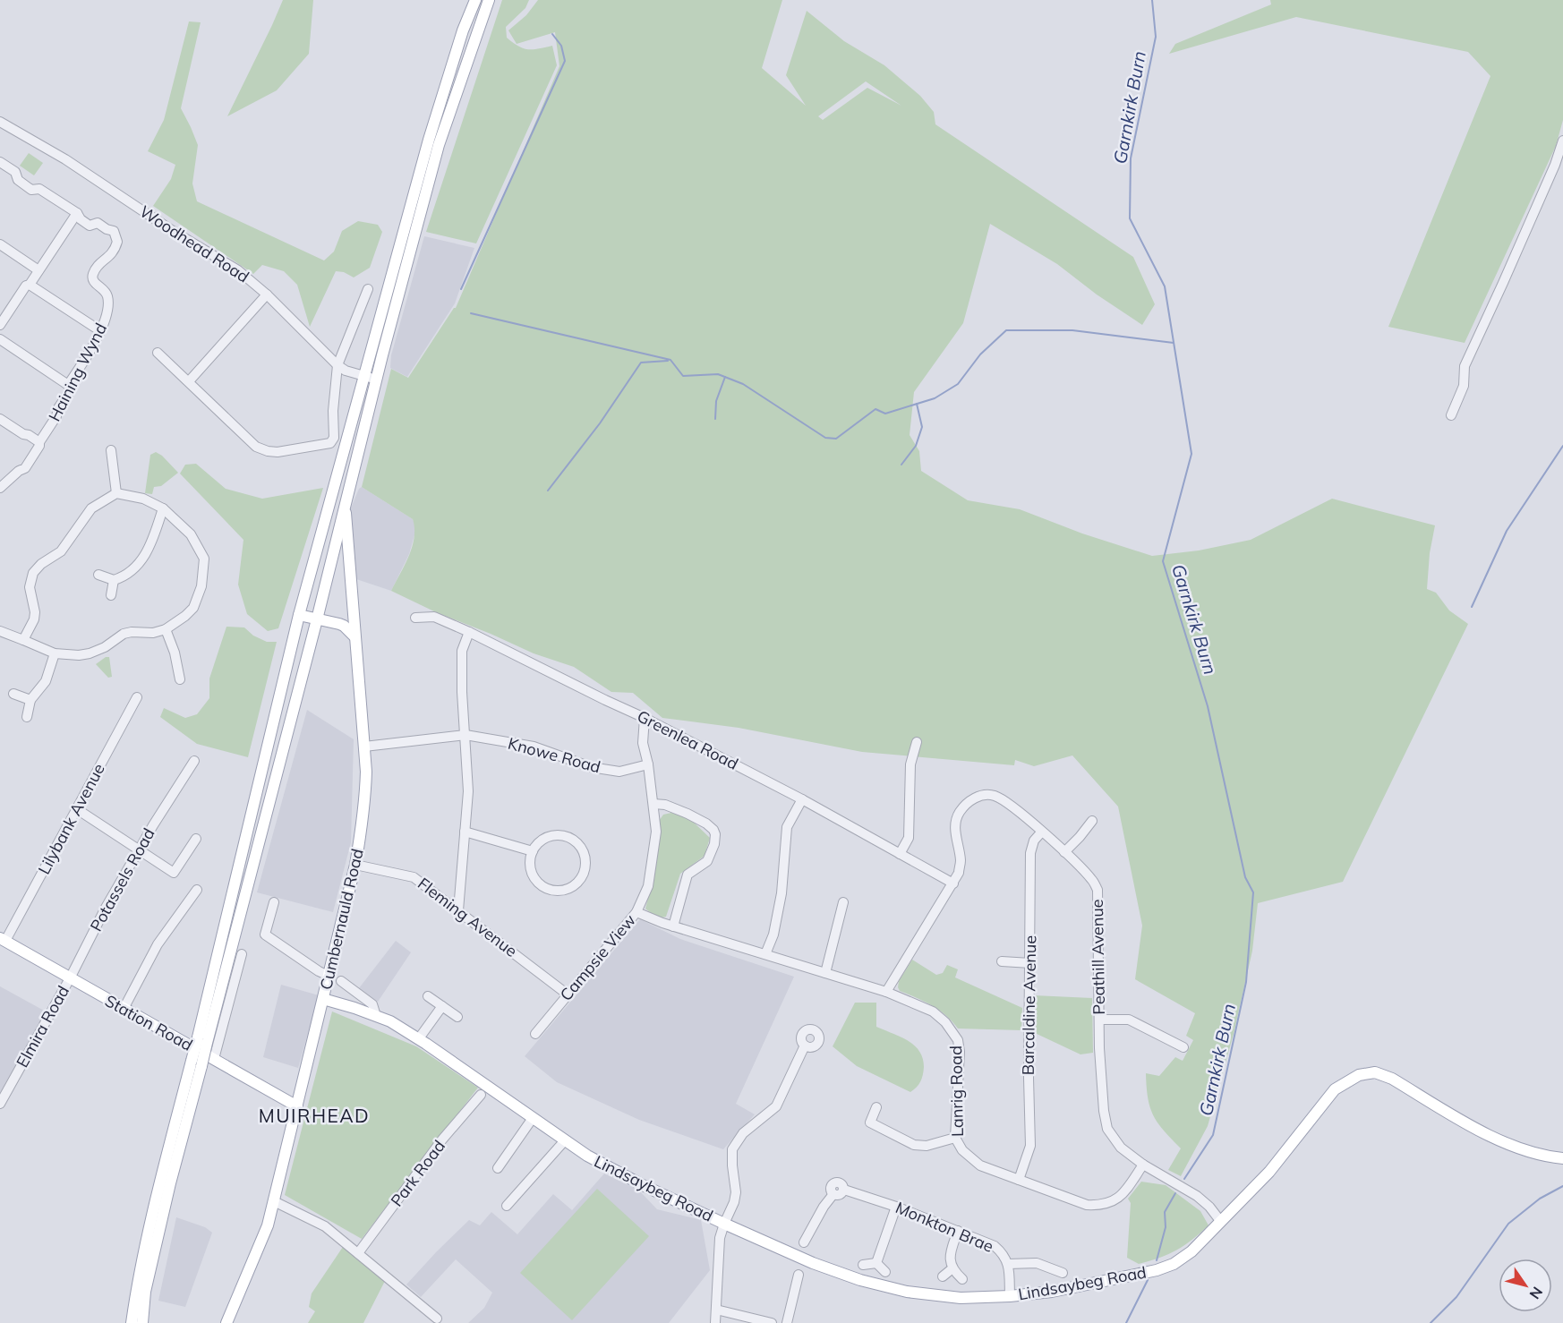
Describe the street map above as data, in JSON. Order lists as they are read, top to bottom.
{
  "streets": {
    "main road": ["Cumbernauld Road", "Station Road", "Lindsaybeg Road"],
    "street": [
      "Woodhead Road",
      "Haining Wynd",
      "Greenlea Road",
      "Knowe Road",
      "Lilybank Avenue",
      "Potassels Road",
      "Fleming Avenue",
      "Peathill Avenue",
      "Campsie View",
      "Barcaldine Avenue",
      "Elmira Road",
      "Lanrig Road",
      "Park Road",
      "Monkton Brae"
    ]
  },
  "crossings": [
    ["Greenlea Road", "Peathill Avenue"],
    ["Greenlea Road", "Campsie View"],
    ["Knowe Road", "Cumbernauld Road"],
    ["Knowe Road", "Campsie View"],
    ["Lilybank Avenue", "Station Road"],
    ["Potassels Road", "Station Road"],
    ["Potassels Road", "Elmira Road"],
    ["Fleming Avenue", "Cumbernauld Road"],
    ["Fleming Avenue", "Campsie View"],
    ["Cumbernauld Road", "Station Road"],
    ["Cumbernauld Road", "Lindsaybeg Road"],
    ["Peathill Avenue", "Barcaldine Avenue"],
    ["Peathill Avenue", "Lanrig Road"],
    ["Peathill Avenue", "Lindsaybeg Road"],
    ["Campsie View", "Lanrig Road"],
    ["Barcaldine Avenue", "Lanrig Road"],
    ["Station Road", "Elmira Road"],
    ["Lindsaybeg Road", "Monkton Brae"]
  ],
  "districts": ["MUIRHEAD"],
  "water": ["Garnkirk Burn"],
  "north": "bottom right"
}
